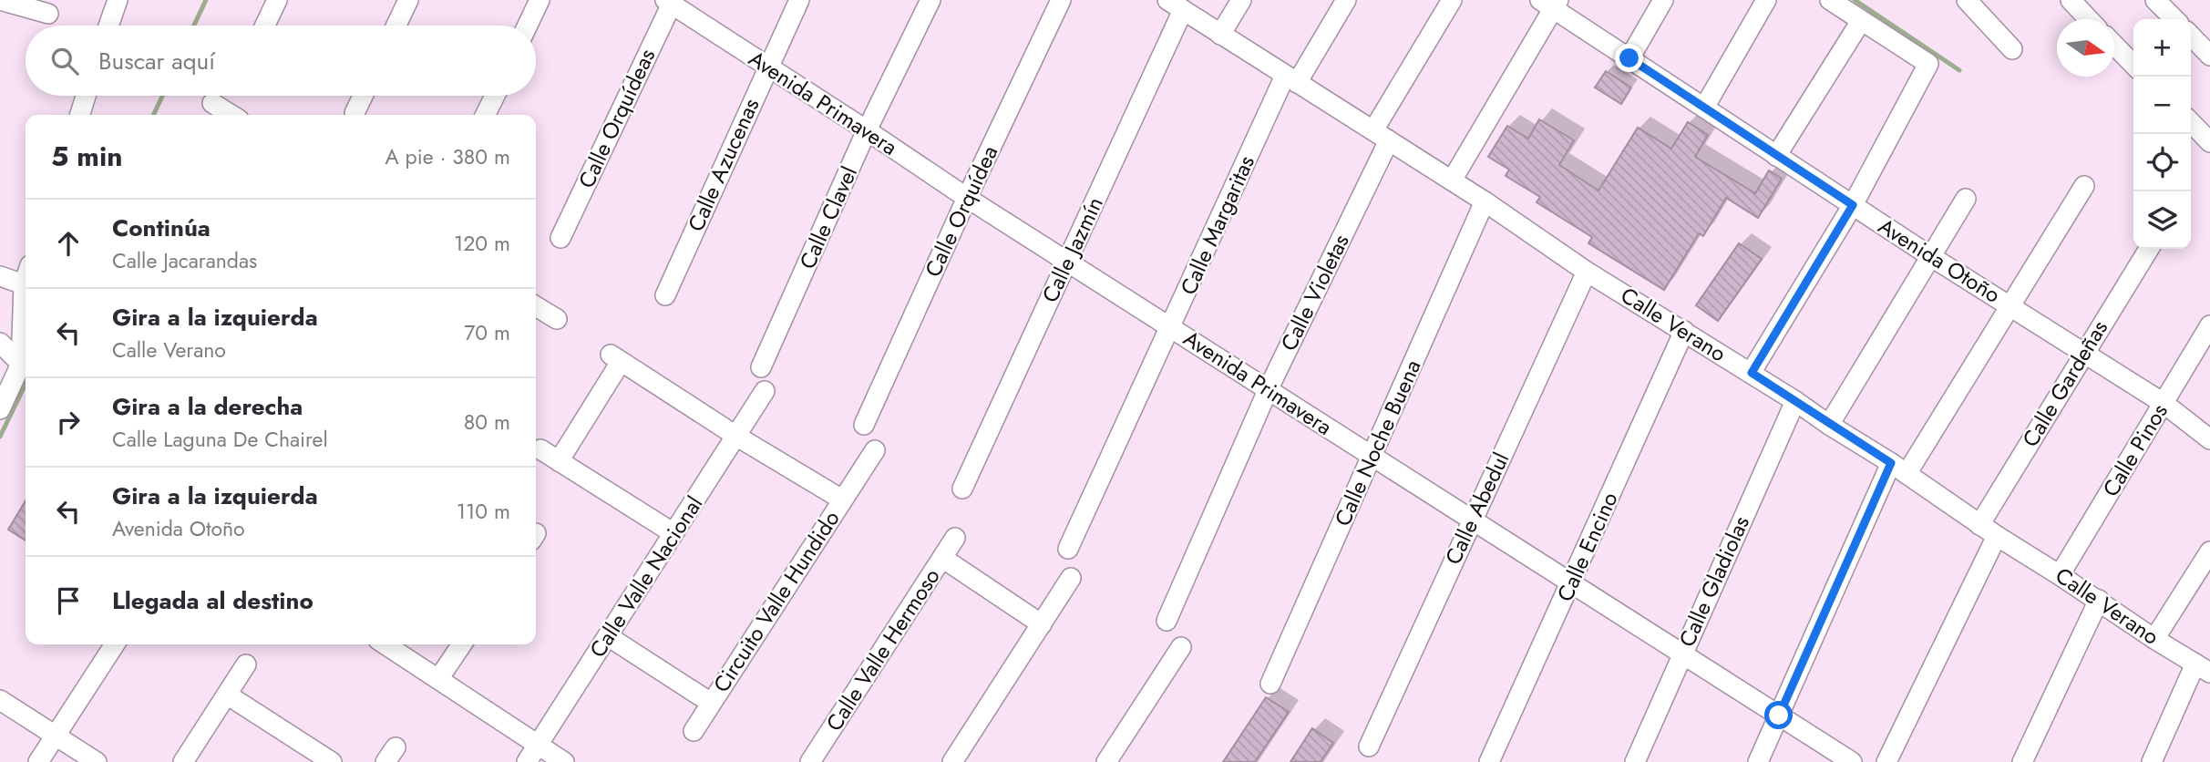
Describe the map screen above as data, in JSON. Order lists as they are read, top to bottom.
{
  "streets": {
    "street": [
      "Avenida Primavera",
      "Calle Orquídeas",
      "Calle Azucenas",
      "Calle Orquídea",
      "Calle Clavel",
      "Calle Margaritas",
      "Calle Jazmín",
      "Avenida Otoño",
      "Calle Violetas",
      "Calle Verano",
      "Calle Gardeñas",
      "Calle Noche Buena",
      "Calle Pinos",
      "Calle Abedul",
      "Calle Encino",
      "Calle Valle Nacional",
      "Calle Gladiolas",
      "Circuito Valle Hundido",
      "Calle Valle Hermoso"
    ]
  },
  "crossings": [
    ["Avenida Primavera", "Calle Orquídeas"],
    ["Avenida Primavera", "Calle Azucenas"],
    ["Avenida Primavera", "Calle Orquídea"],
    ["Avenida Primavera", "Calle Clavel"],
    ["Avenida Primavera", "Calle Margaritas"],
    ["Avenida Primavera", "Calle Jazmín"],
    ["Avenida Primavera", "Calle Violetas"],
    ["Avenida Primavera", "Calle Noche Buena"],
    ["Avenida Primavera", "Calle Abedul"],
    ["Avenida Primavera", "Calle Encino"],
    ["Avenida Primavera", "Calle Gladiolas"],
    ["Calle Margaritas", "Calle Verano"],
    ["Calle Jazmín", "Calle Verano"],
    ["Avenida Otoño", "Calle Gardeñas"],
    ["Avenida Otoño", "Calle Pinos"],
    ["Calle Violetas", "Calle Verano"],
    ["Calle Verano", "Calle Gardeñas"],
    ["Calle Verano", "Calle Noche Buena"],
    ["Calle Verano", "Calle Pinos"],
    ["Calle Verano", "Calle Abedul"],
    ["Calle Verano", "Calle Encino"],
    ["Calle Verano", "Calle Gladiolas"],
    ["Calle Valle Nacional", "Circuito Valle Hundido"]
  ],
  "north": "right",
  "page": {
    "map_buttons": ["+", "−"],
    "search": "Buscar aquí",
    "heading": ["5 min", "A pie · 380 m"],
    "list": [
      ["Continúa", "Calle Jacarandas", "120 m"],
      ["Gira a la izquierda", "Calle Verano", "70 m"],
      ["Gira a la derecha", "Calle Laguna De Chairel", "80 m"],
      ["Gira a la izquierda", "Avenida Otoño", "110 m"],
      "Llegada al destino"
    ]
  }
}
